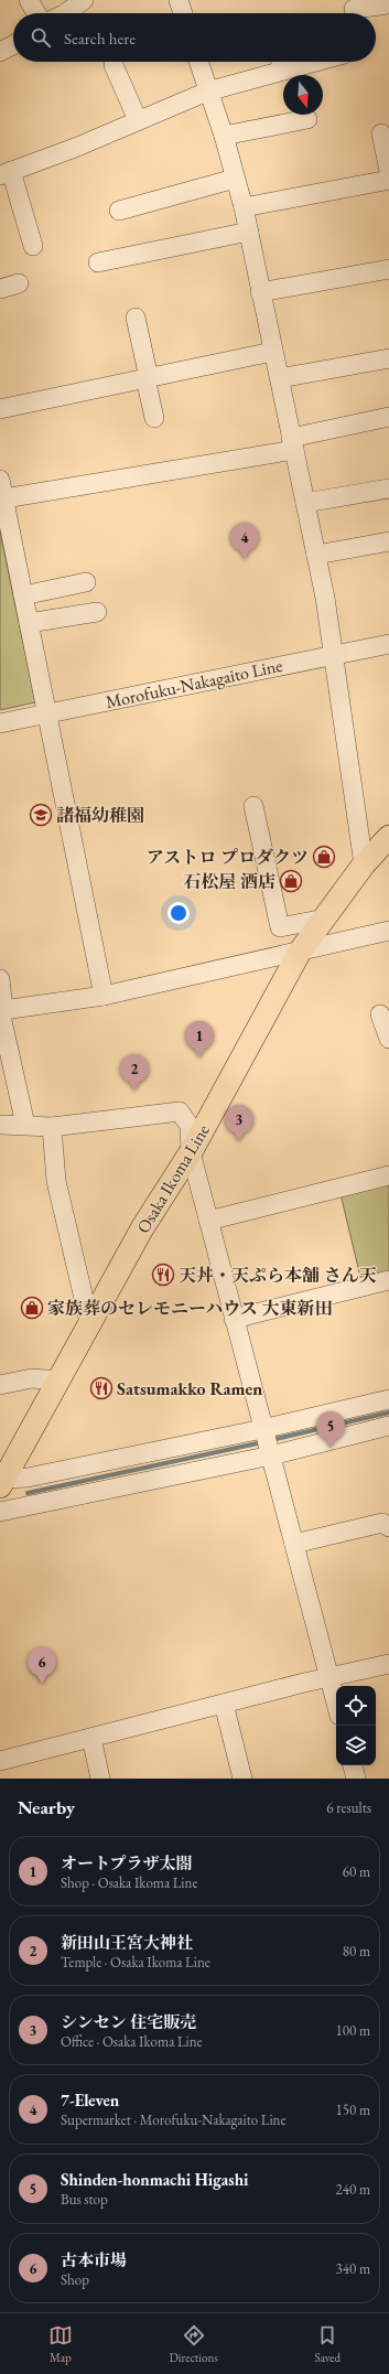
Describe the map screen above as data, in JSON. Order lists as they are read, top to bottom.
{
  "streets": {
    "main road": ["Osaka Ikoma Line"],
    "street": ["Morofuku-Nakagaito Line"]
  },
  "places": {
    "school or university": ["諸福幼稚園"],
    "shop": ["アストロ プロダクツ", "石松屋 酒店", "家族葬のセレモニーハウス 大東新田"],
    "restaurant": ["天丼・天ぷら本舗 さん天", "Satsumakko Ramen"]
  },
  "north": "bottom",
  "page": {
    "search": "Search here",
    "pins": [
      "4",
      "1",
      "2",
      "3",
      "5",
      "6"
    ],
    "heading": ["Nearby", "6 results"],
    "list": [
      {
        "mark": "1",
        "name": "オートプラザ太閤",
        "note": "Shop · Osaka Ikoma Line",
        "value": "60 m"
      },
      {
        "mark": "2",
        "name": "新田山王宮大神社",
        "note": "Temple · Osaka Ikoma Line",
        "value": "80 m"
      },
      {
        "mark": "3",
        "name": "シンセン 住宅販売",
        "note": "Office · Osaka Ikoma Line",
        "value": "100 m"
      },
      {
        "mark": "4",
        "name": "7-Eleven",
        "note": "Supermarket · Morofuku-Nakagaito Line",
        "value": "150 m"
      },
      {
        "mark": "5",
        "name": "Shinden-honmachi Higashi",
        "note": "Bus stop",
        "value": "240 m"
      },
      {
        "mark": "6",
        "name": "古本市場",
        "note": "Shop",
        "value": "340 m"
      }
    ],
    "nav": ["Map", "Directions", "Saved"]
  }
}
